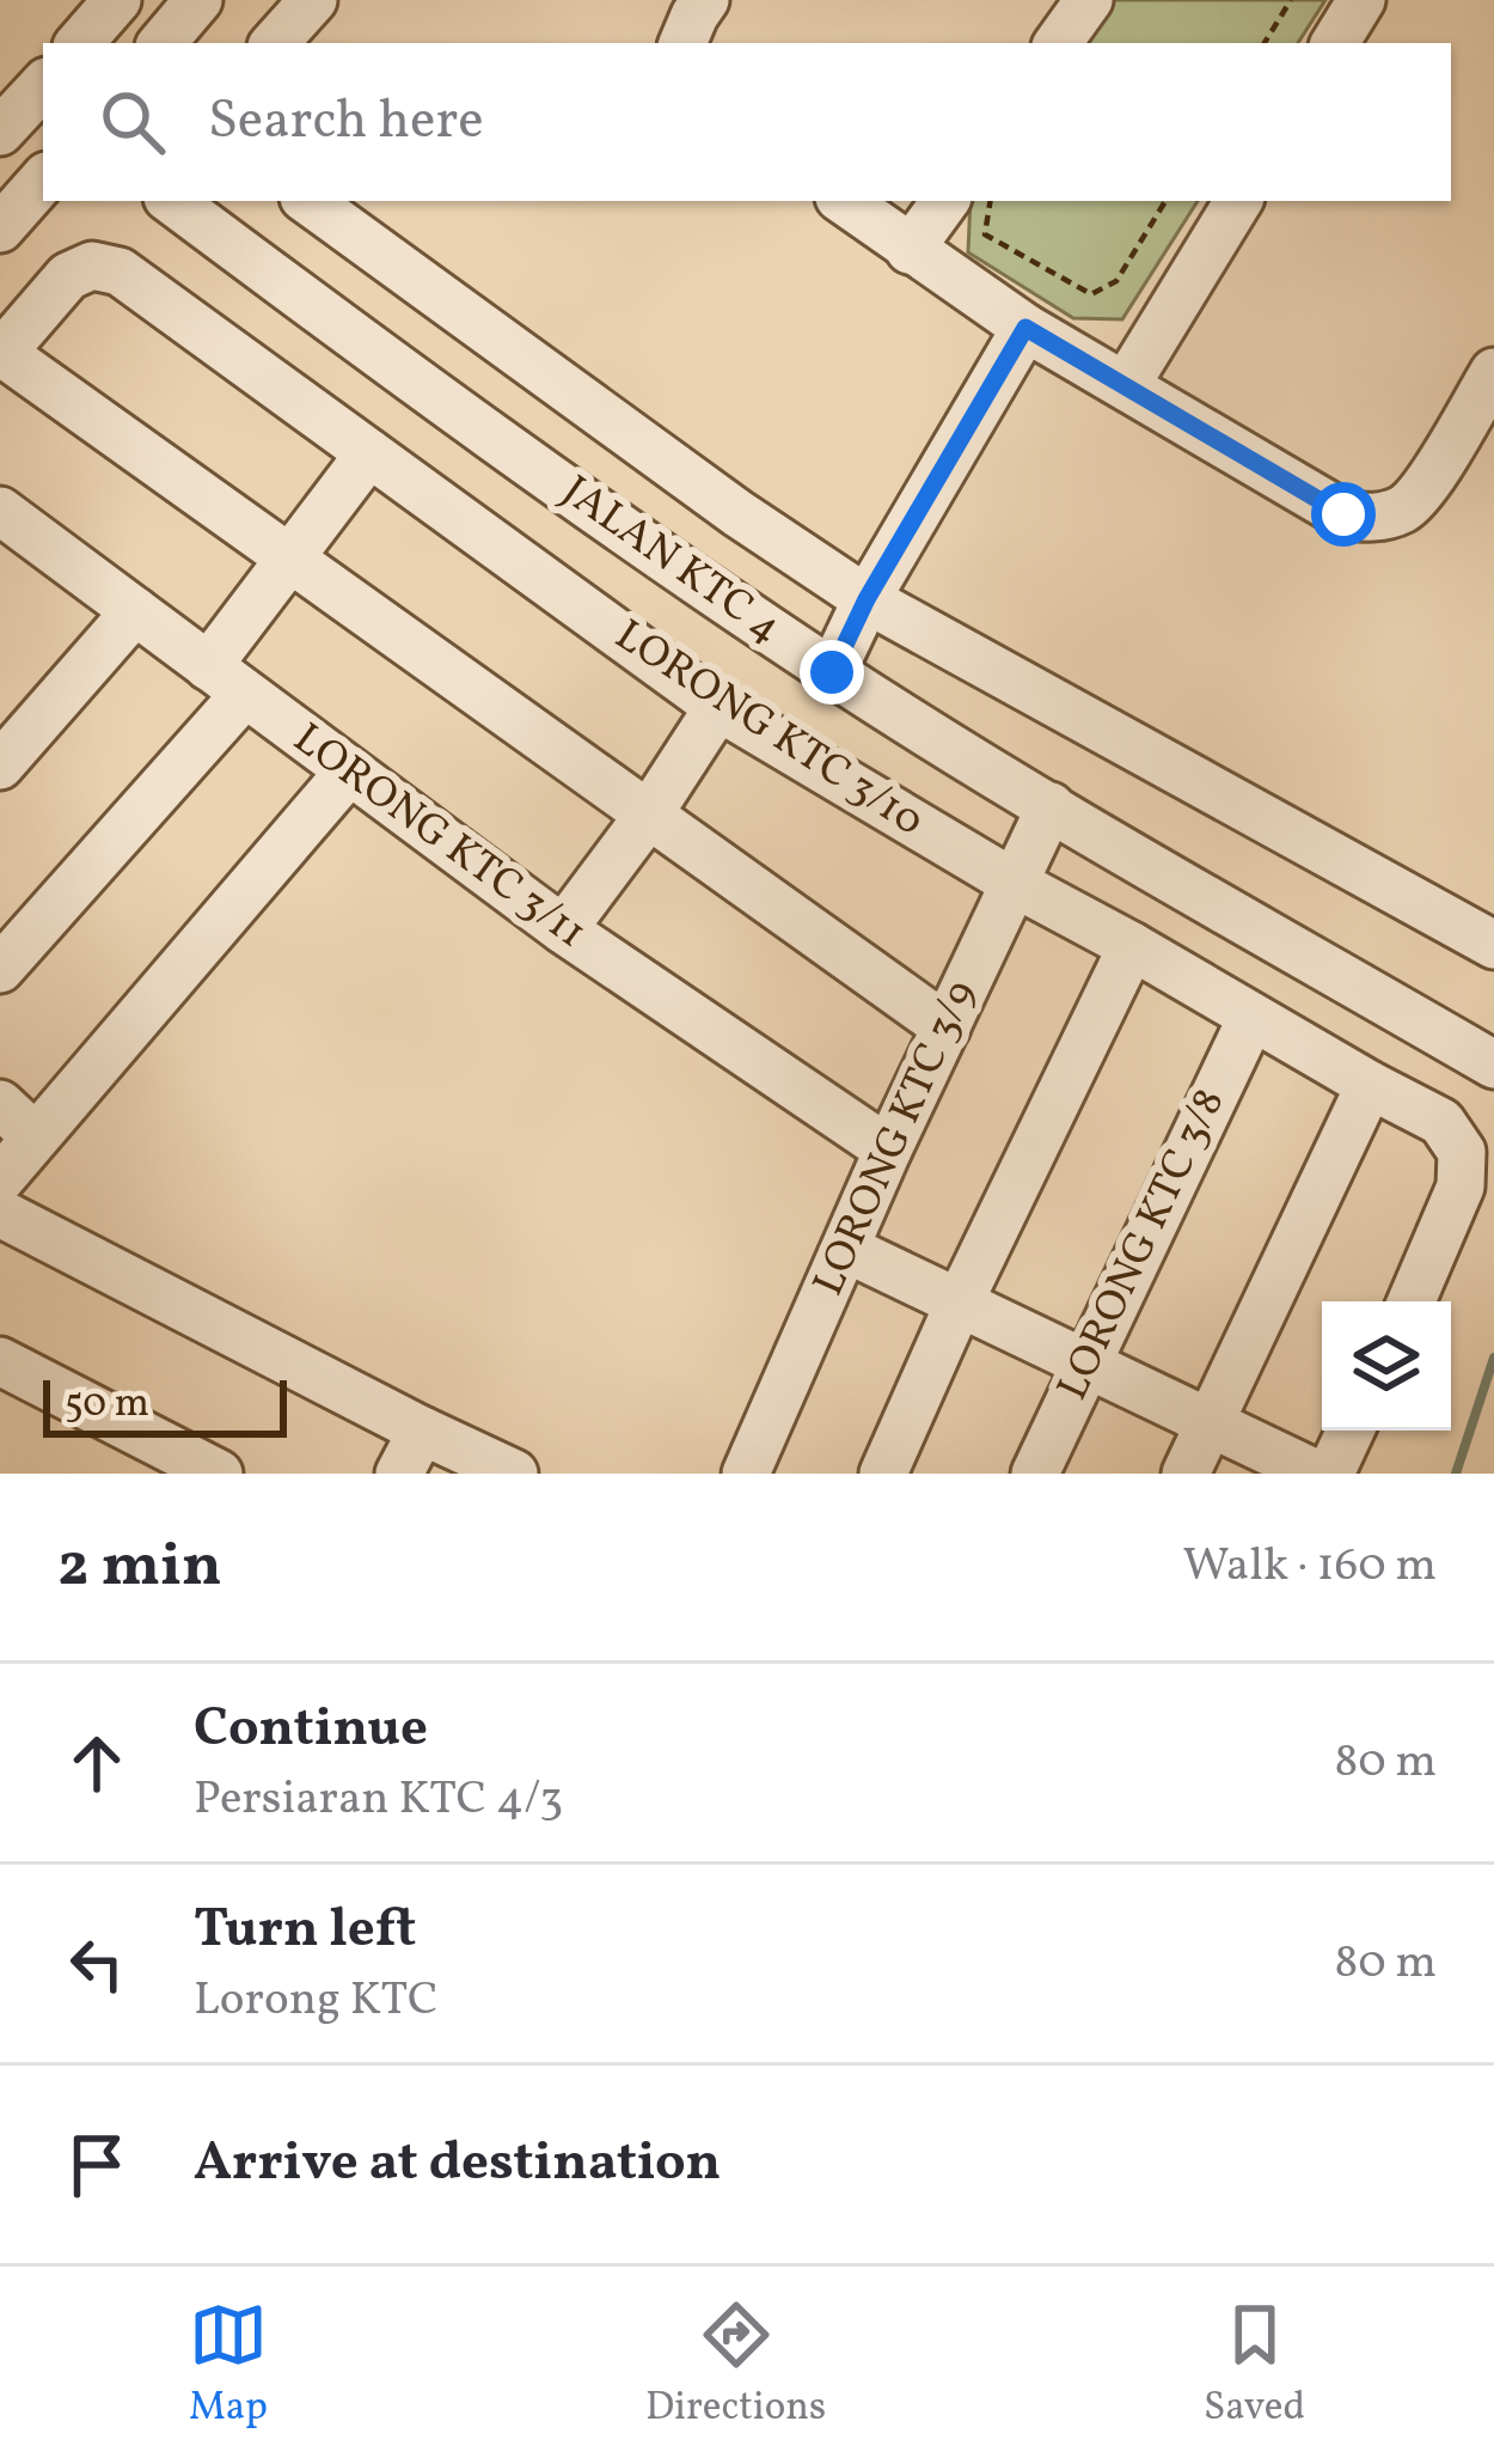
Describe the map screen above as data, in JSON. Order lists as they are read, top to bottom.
{
  "streets": {
    "street": [
      "JALAN KTC 4",
      "LORONG KTC 3/10",
      "LORONG KTC 3/11",
      "LORONG KTC 3/9",
      "LORONG KTC 3/8"
    ]
  },
  "crossings": [
    ["JALAN KTC 4", "LORONG KTC 3/9"],
    ["LORONG KTC 3/10", "LORONG KTC 3/9"],
    ["LORONG KTC 3/10", "LORONG KTC 3/8"],
    ["LORONG KTC 3/11", "LORONG KTC 3/9"]
  ],
  "scale_bar": "50 m",
  "page": {
    "search": "Search here",
    "scale": "50 m",
    "heading": ["2 min", "Walk · 160 m"],
    "list": [
      ["Continue", "Persiaran KTC 4/3", "80 m"],
      ["Turn left", "Lorong KTC", "80 m"],
      "Arrive at destination"
    ],
    "nav": ["Map", "Directions", "Saved"]
  }
}
